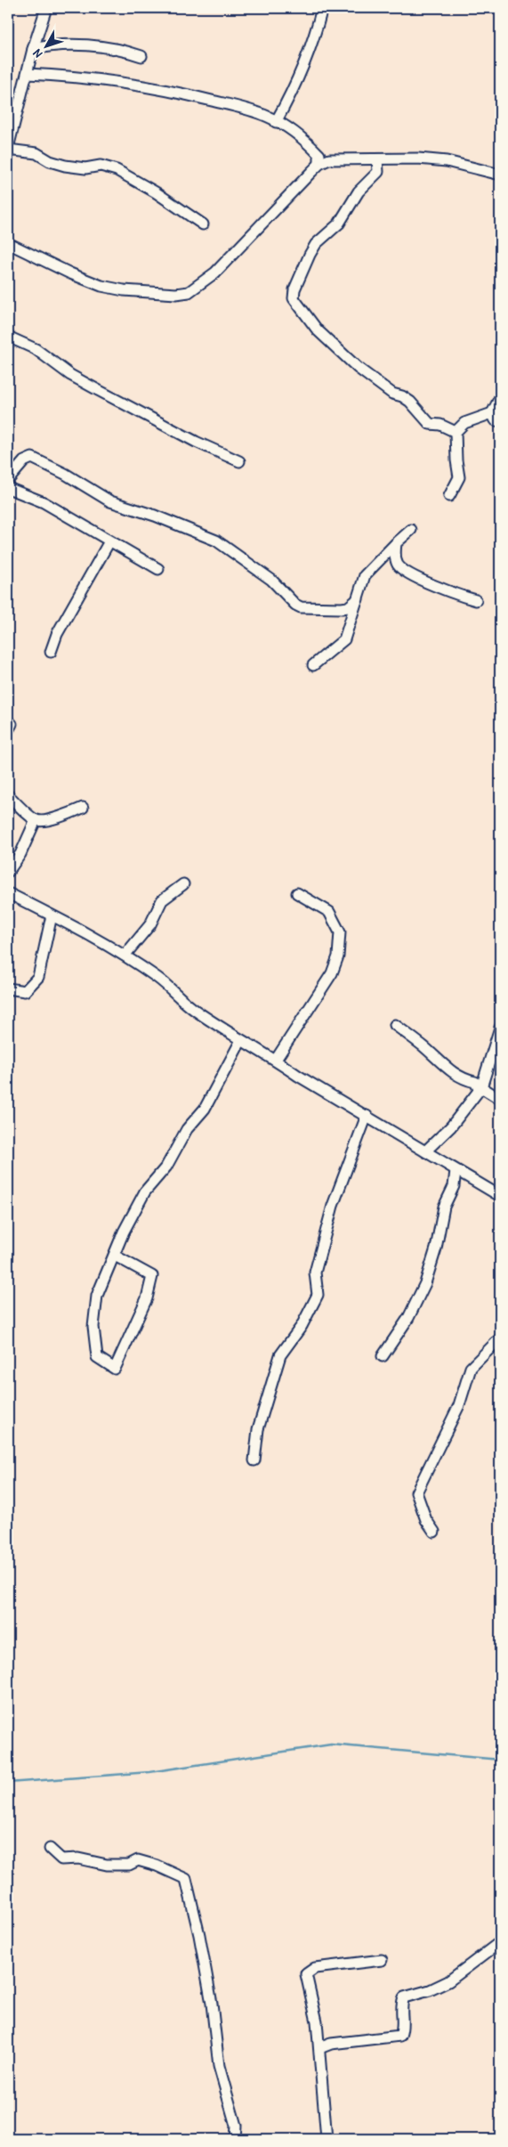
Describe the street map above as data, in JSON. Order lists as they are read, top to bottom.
{
  "north": "bottom left"
}
